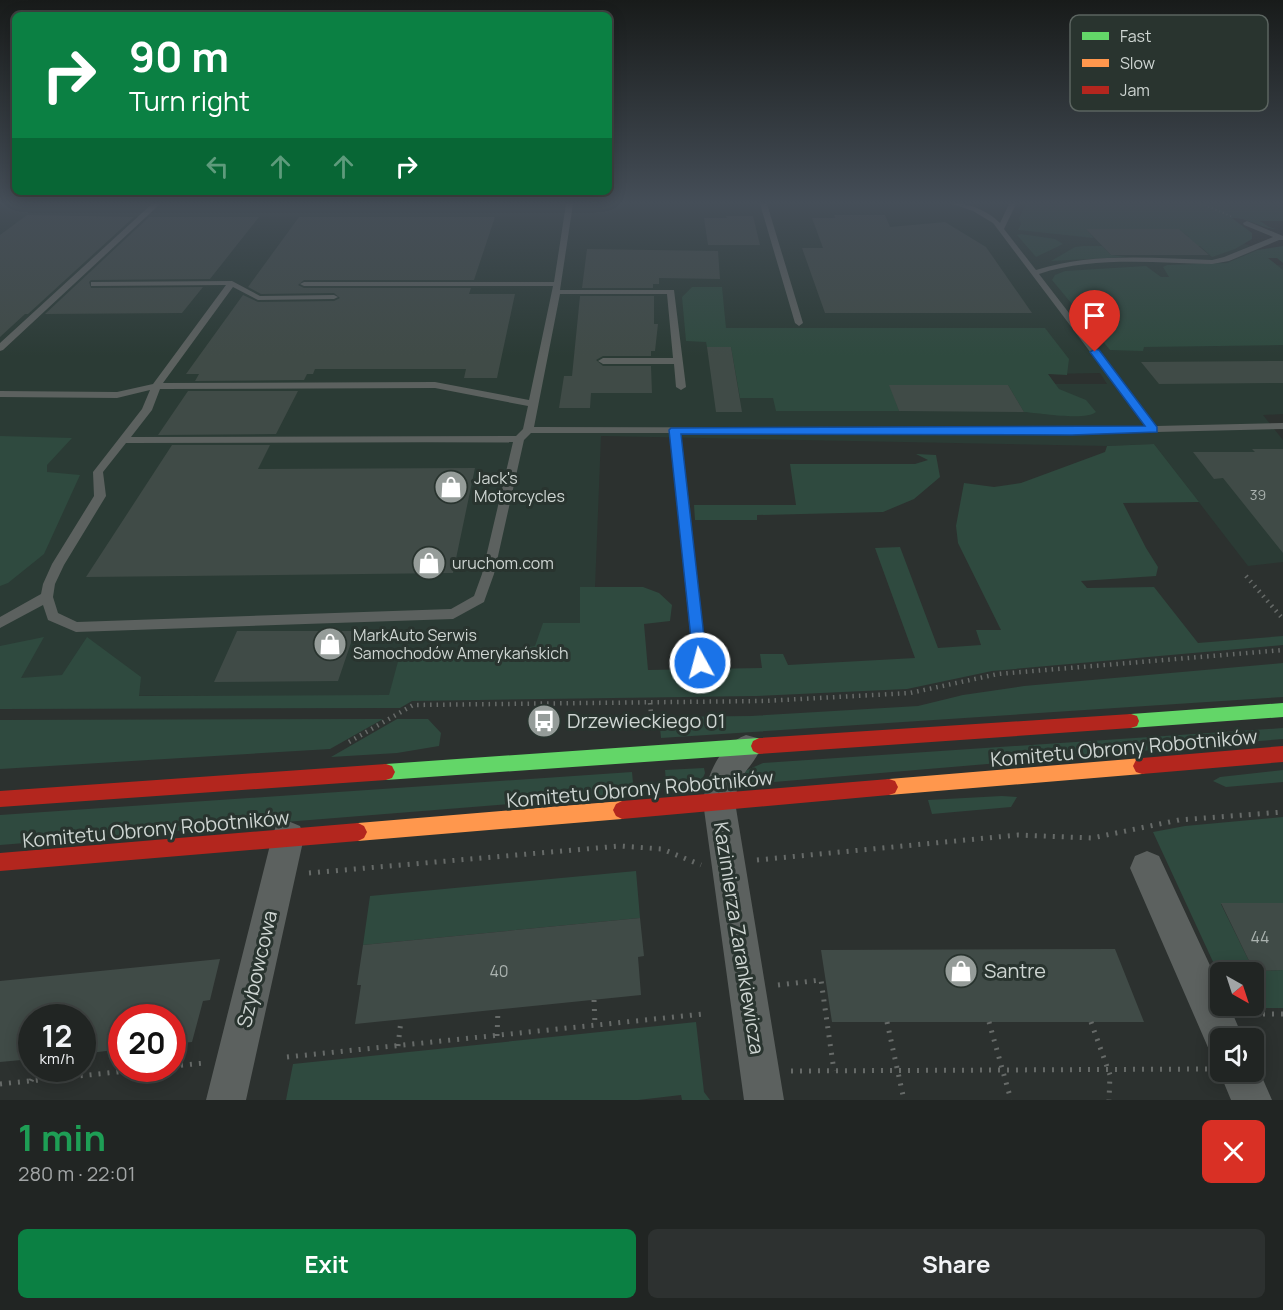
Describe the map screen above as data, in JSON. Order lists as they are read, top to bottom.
{
  "streets": {
    "street": ["Komitetu Obrony Robotników", "Kazimierza Zarankiewicza", "Szybowcowa"]
  },
  "crossings": [
    ["Komitetu Obrony Robotników", "Kazimierza Zarankiewicza"],
    ["Komitetu Obrony Robotników", "Szybowcowa"]
  ],
  "places": {
    "shop": [
      "Jack's Motorcycles",
      "uruchom.com",
      "MarkAuto Serwis Samochodów Amerykańskich",
      "Santre"
    ],
    "bus stop": ["Drzewieckiego 01"]
  },
  "house_numbers": ["39", "44", "40"],
  "legend": ["Fast", "Slow", "Jam"],
  "north": "bottom right",
  "page": {
    "turn": ["90 m", "Turn right"],
    "speed": "12 km/h",
    "limit": "20",
    "heading": ["1 min", "280 m · 22:01"],
    "buttons": ["Exit", "Share"]
  }
}
